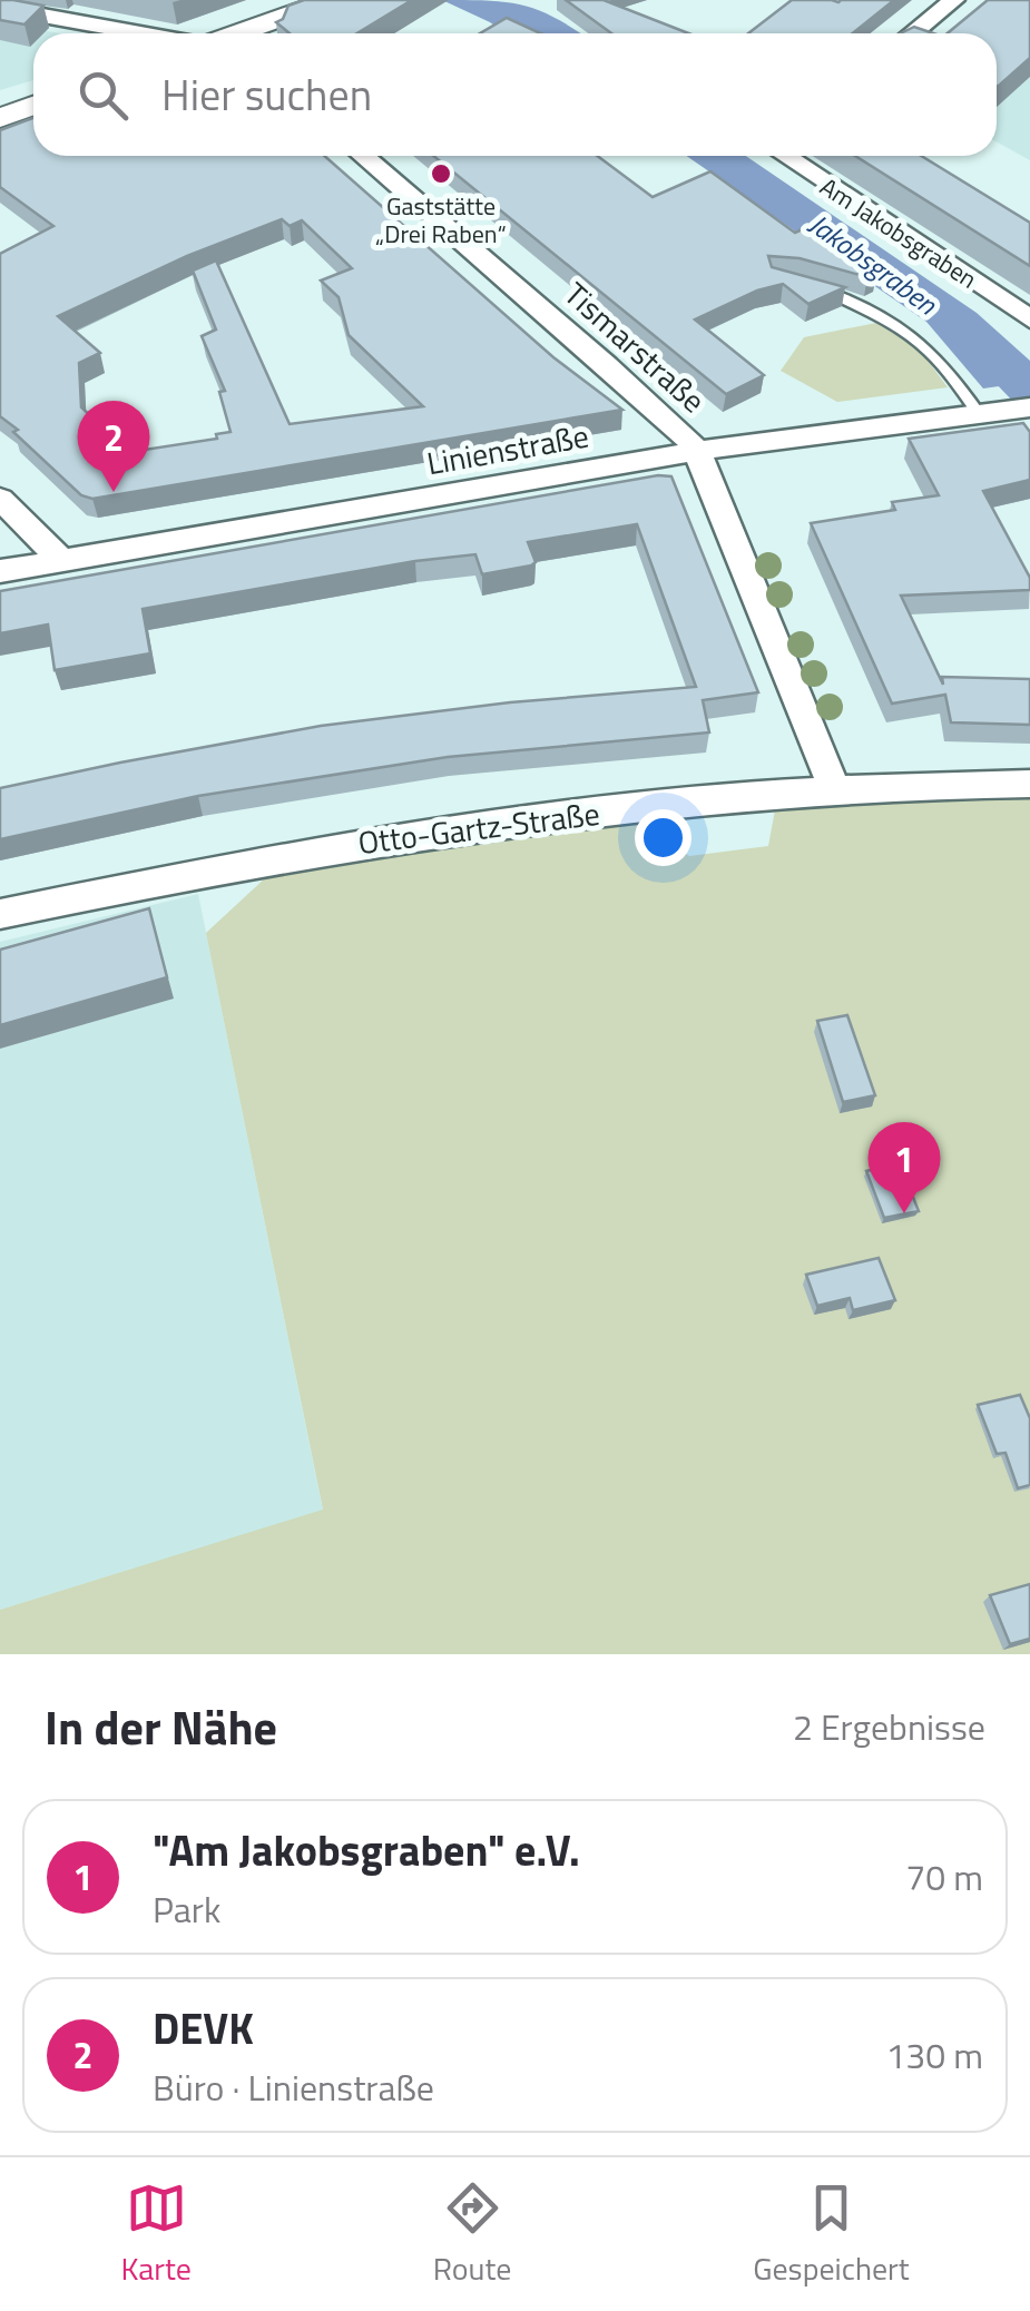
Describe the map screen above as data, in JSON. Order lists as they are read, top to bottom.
{
  "streets": {
    "street": [
      "Am Jakobsgraben",
      "Tismarstraße",
      "Linienstraße",
      "Otto-Gartz-Straße"
    ]
  },
  "crossings": [
    ["Tismarstraße", "Linienstraße"],
    ["Tismarstraße", "Otto-Gartz-Straße"]
  ],
  "water": ["Jakobsgraben"],
  "places": ["Gaststätte „Drei Raben“"],
  "page": {
    "search": "Hier suchen",
    "pins": ["2", "1"],
    "heading": ["In der Nähe", "2 Ergebnisse"],
    "list": [
      {
        "mark": "1",
        "name": "\"Am Jakobsgraben\" e.V.",
        "note": "Park",
        "value": "70 m"
      },
      {
        "mark": "2",
        "name": "DEVK",
        "note": "Büro · Linienstraße",
        "value": "130 m"
      }
    ],
    "nav": ["Karte", "Route", "Gespeichert"]
  }
}
